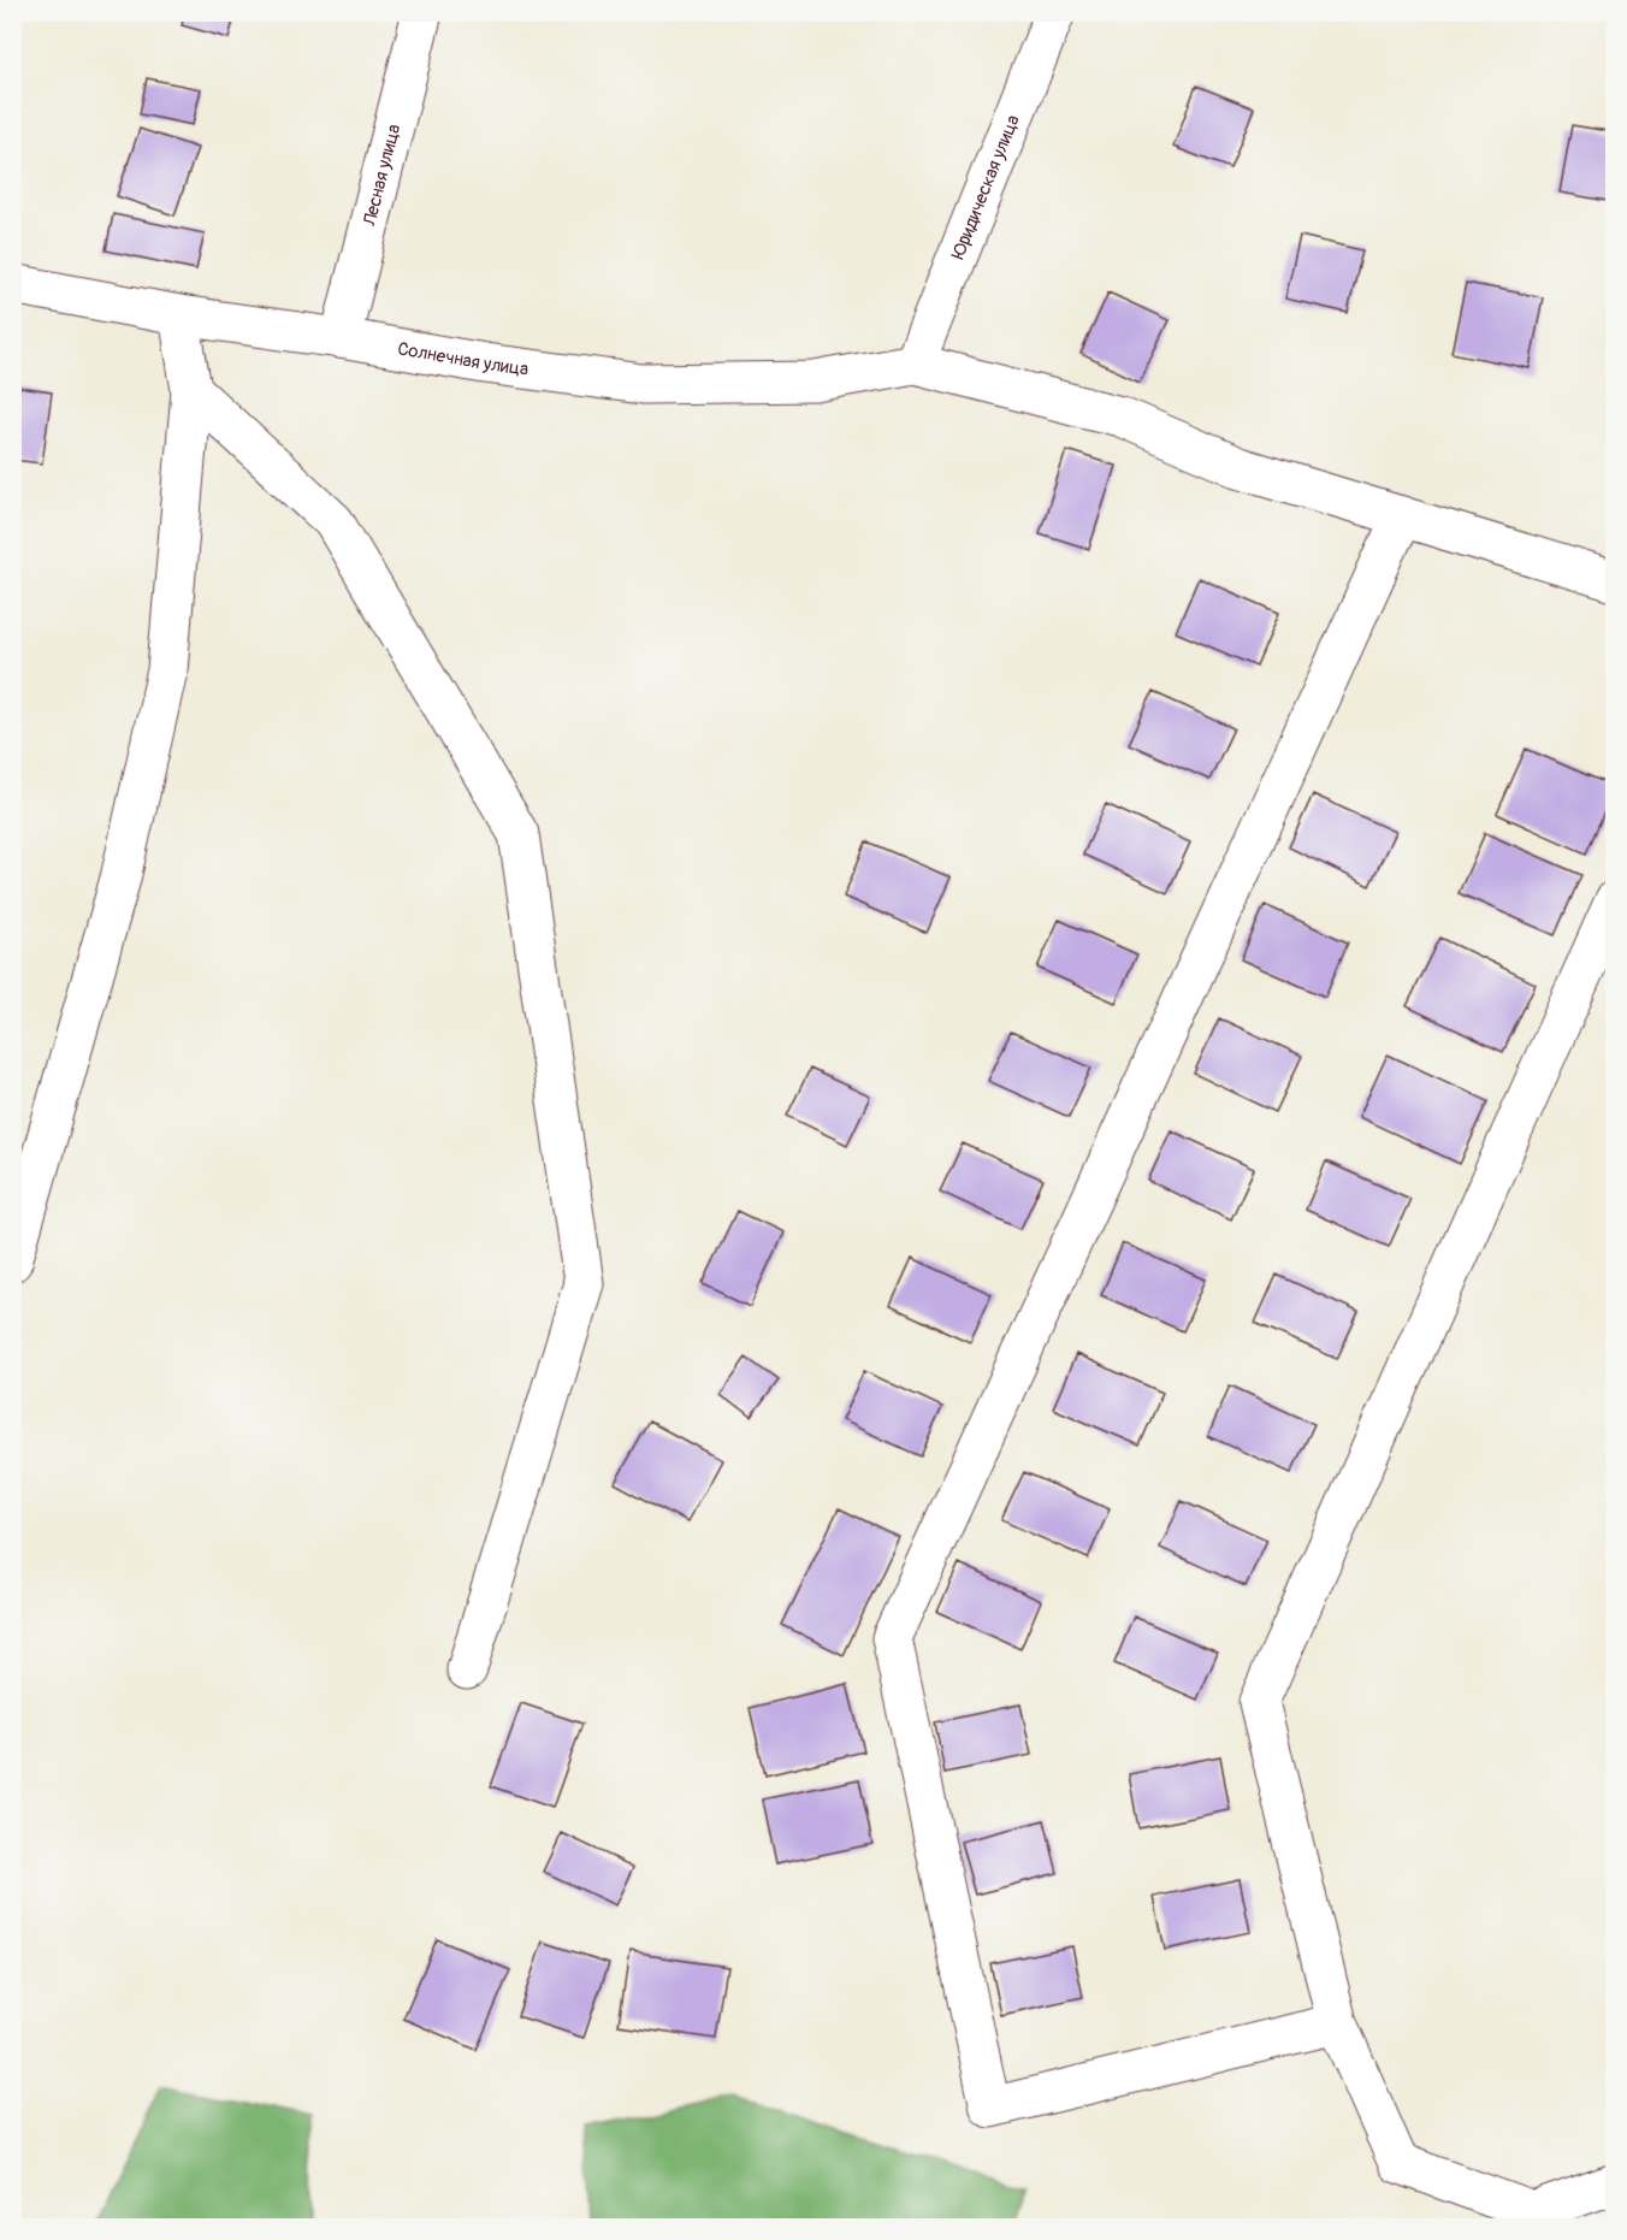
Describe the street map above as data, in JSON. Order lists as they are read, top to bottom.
{
  "streets": {
    "street": ["Лесная улица", "Юридическая улица", "Солнечная улица"]
  },
  "crossings": [
    ["Лесная улица", "Солнечная улица"],
    ["Юридическая улица", "Солнечная улица"]
  ]
}
